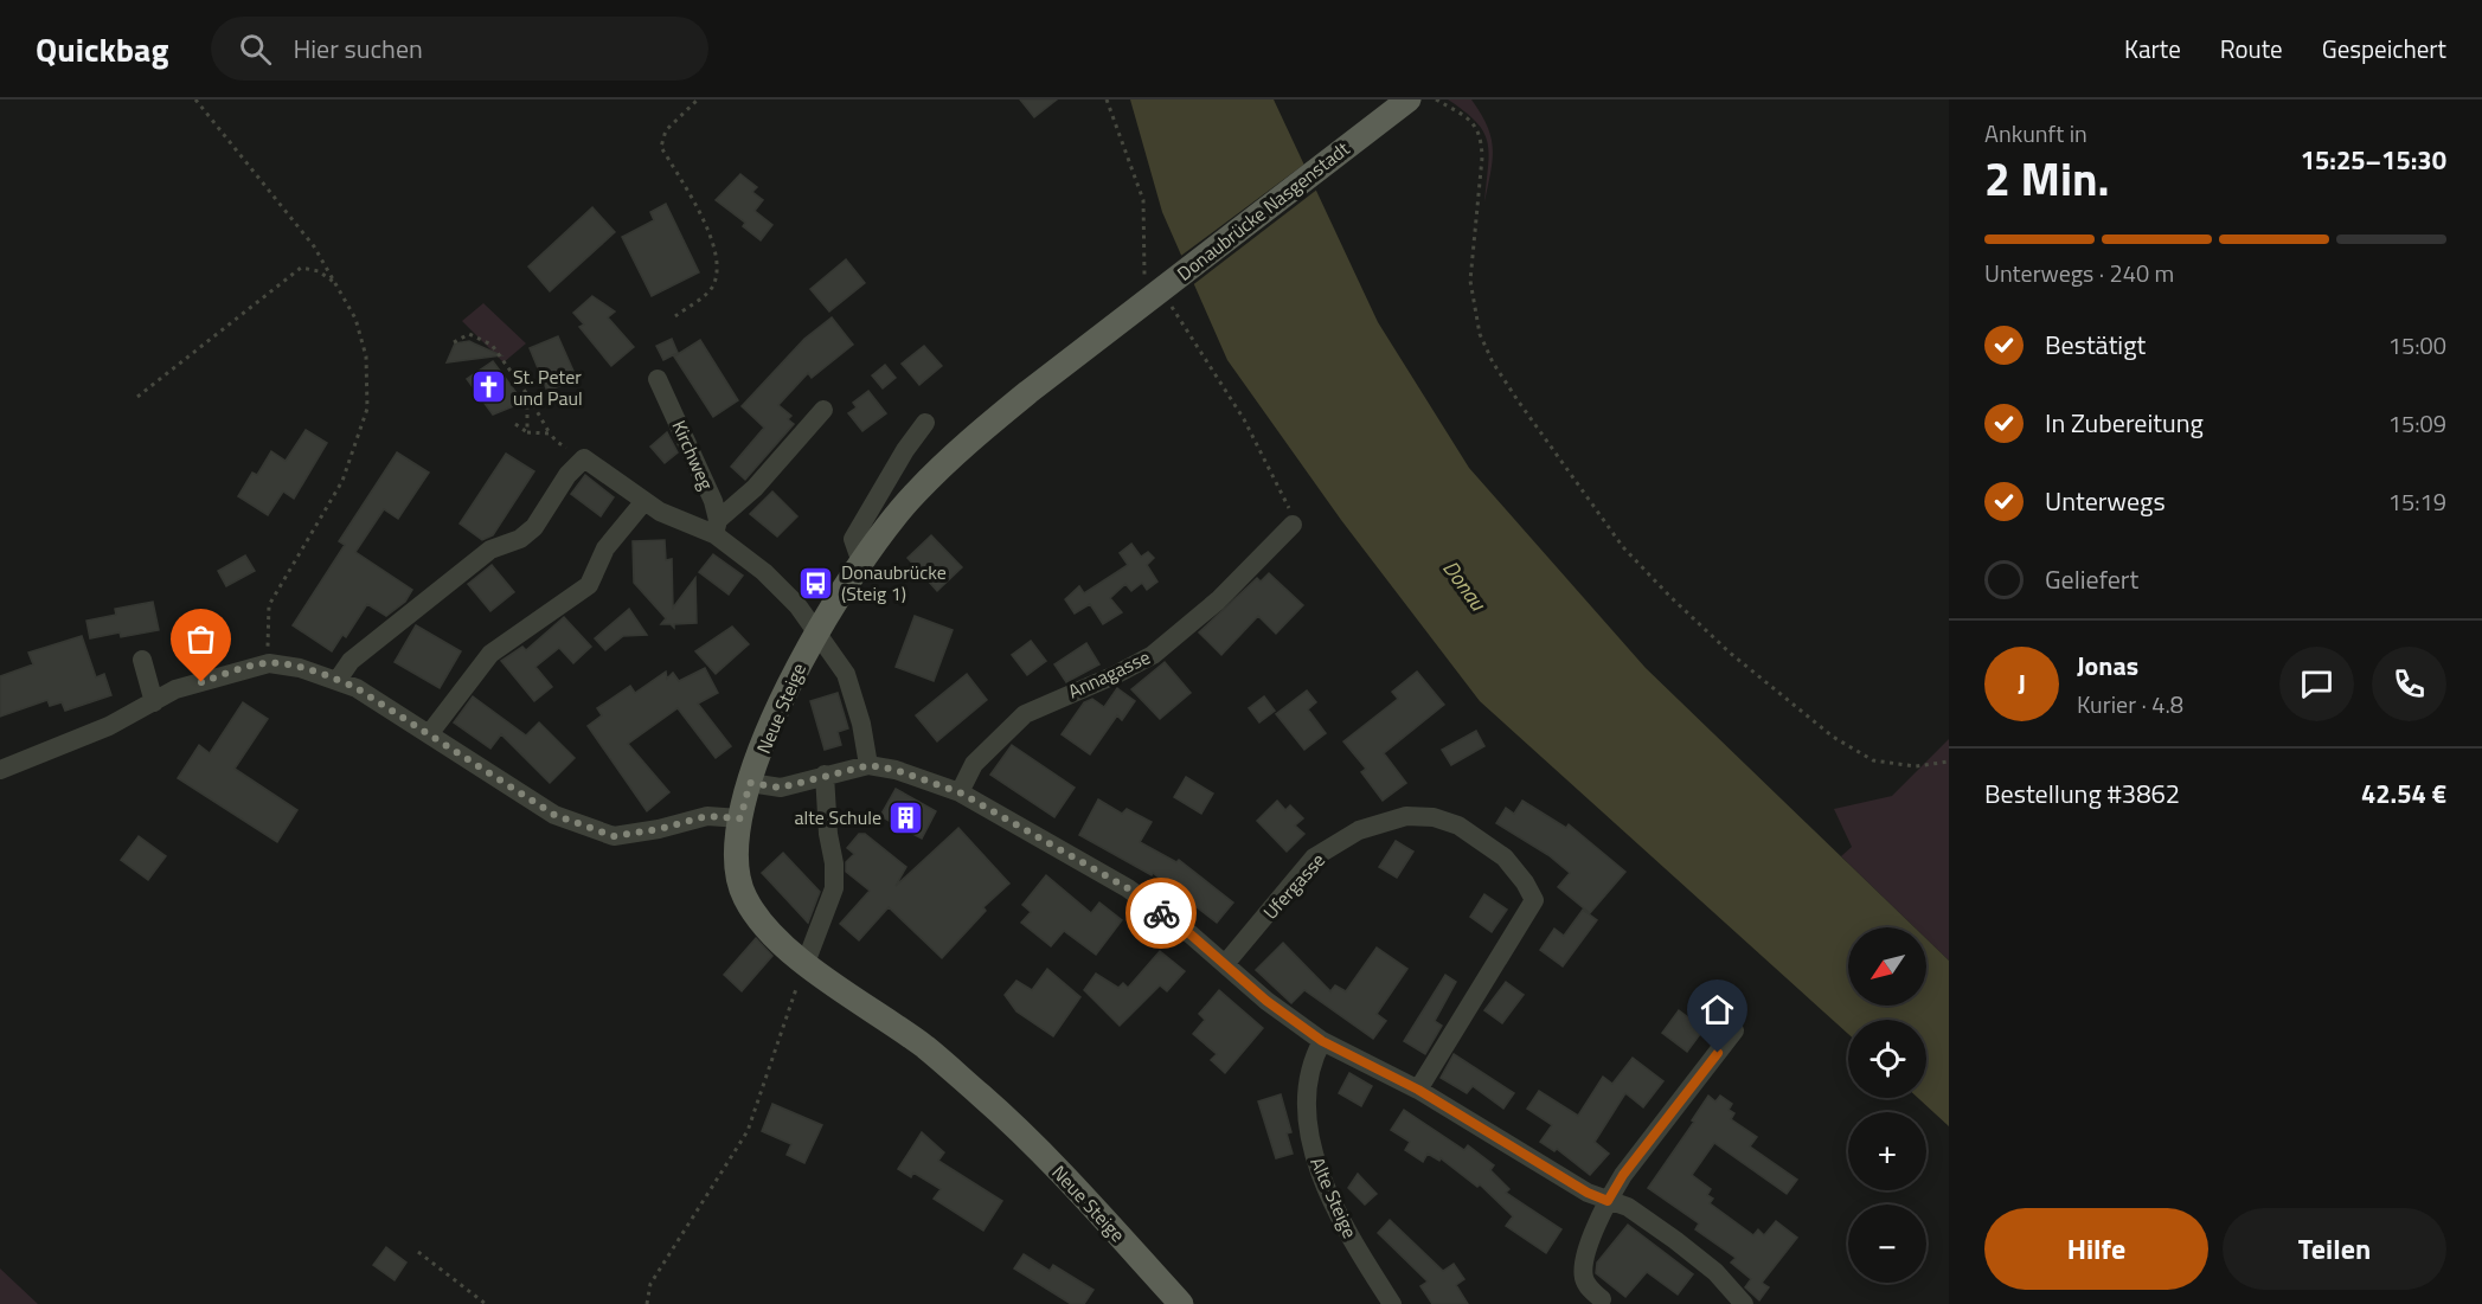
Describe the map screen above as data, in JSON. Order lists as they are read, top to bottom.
{
  "streets": {
    "main road": ["Donaubrücke Nasgenstadt", "Neue Steige"],
    "street": [
      "Kirchweg",
      "Annagasse",
      "Ufergasse",
      "Alte Steige"
    ]
  },
  "crossings": [
    ["Donaubrücke Nasgenstadt", "Neue Steige"]
  ],
  "water": ["Donau"],
  "places": {
    "church": ["St. Peter und Paul"],
    "bus stop": ["Donaubrücke (Steig 1)"],
    "building": ["alte Schule"]
  },
  "north": "bottom left",
  "page": {
    "header": "Quickbag",
    "search": "Hier suchen",
    "nav": ["Karte", "Route", "Gespeichert"],
    "heading": ["2 Min.", "Ankunft in", "15:25–15:30"],
    "panel": [
      "Jonas",
      "Kurier · 4.8",
      "Bestellung #3862",
      "42.54 €"
    ],
    "bar": "Unterwegs · 240 m",
    "list": [
      ["Bestätigt", "15:00"],
      ["In Zubereitung", "15:09"],
      ["Unterwegs", "15:19"],
      "Geliefert"
    ],
    "round": "J",
    "map_buttons": ["+", "−"],
    "buttons": ["Hilfe", "Teilen"]
  }
}
